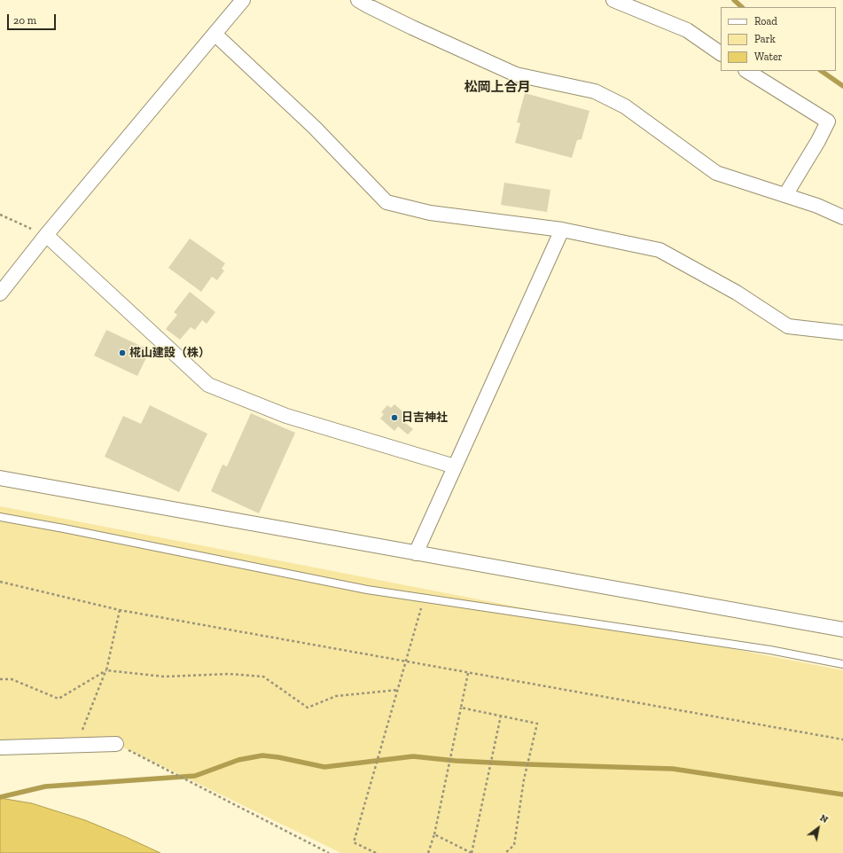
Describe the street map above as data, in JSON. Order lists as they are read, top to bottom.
{
  "districts": ["松岡上合月"],
  "places": ["椛山建設（株）", "日吉神社"],
  "legend": ["Road", "Park", "Water"],
  "scale_bar": "20 m",
  "north": "top right"
}
